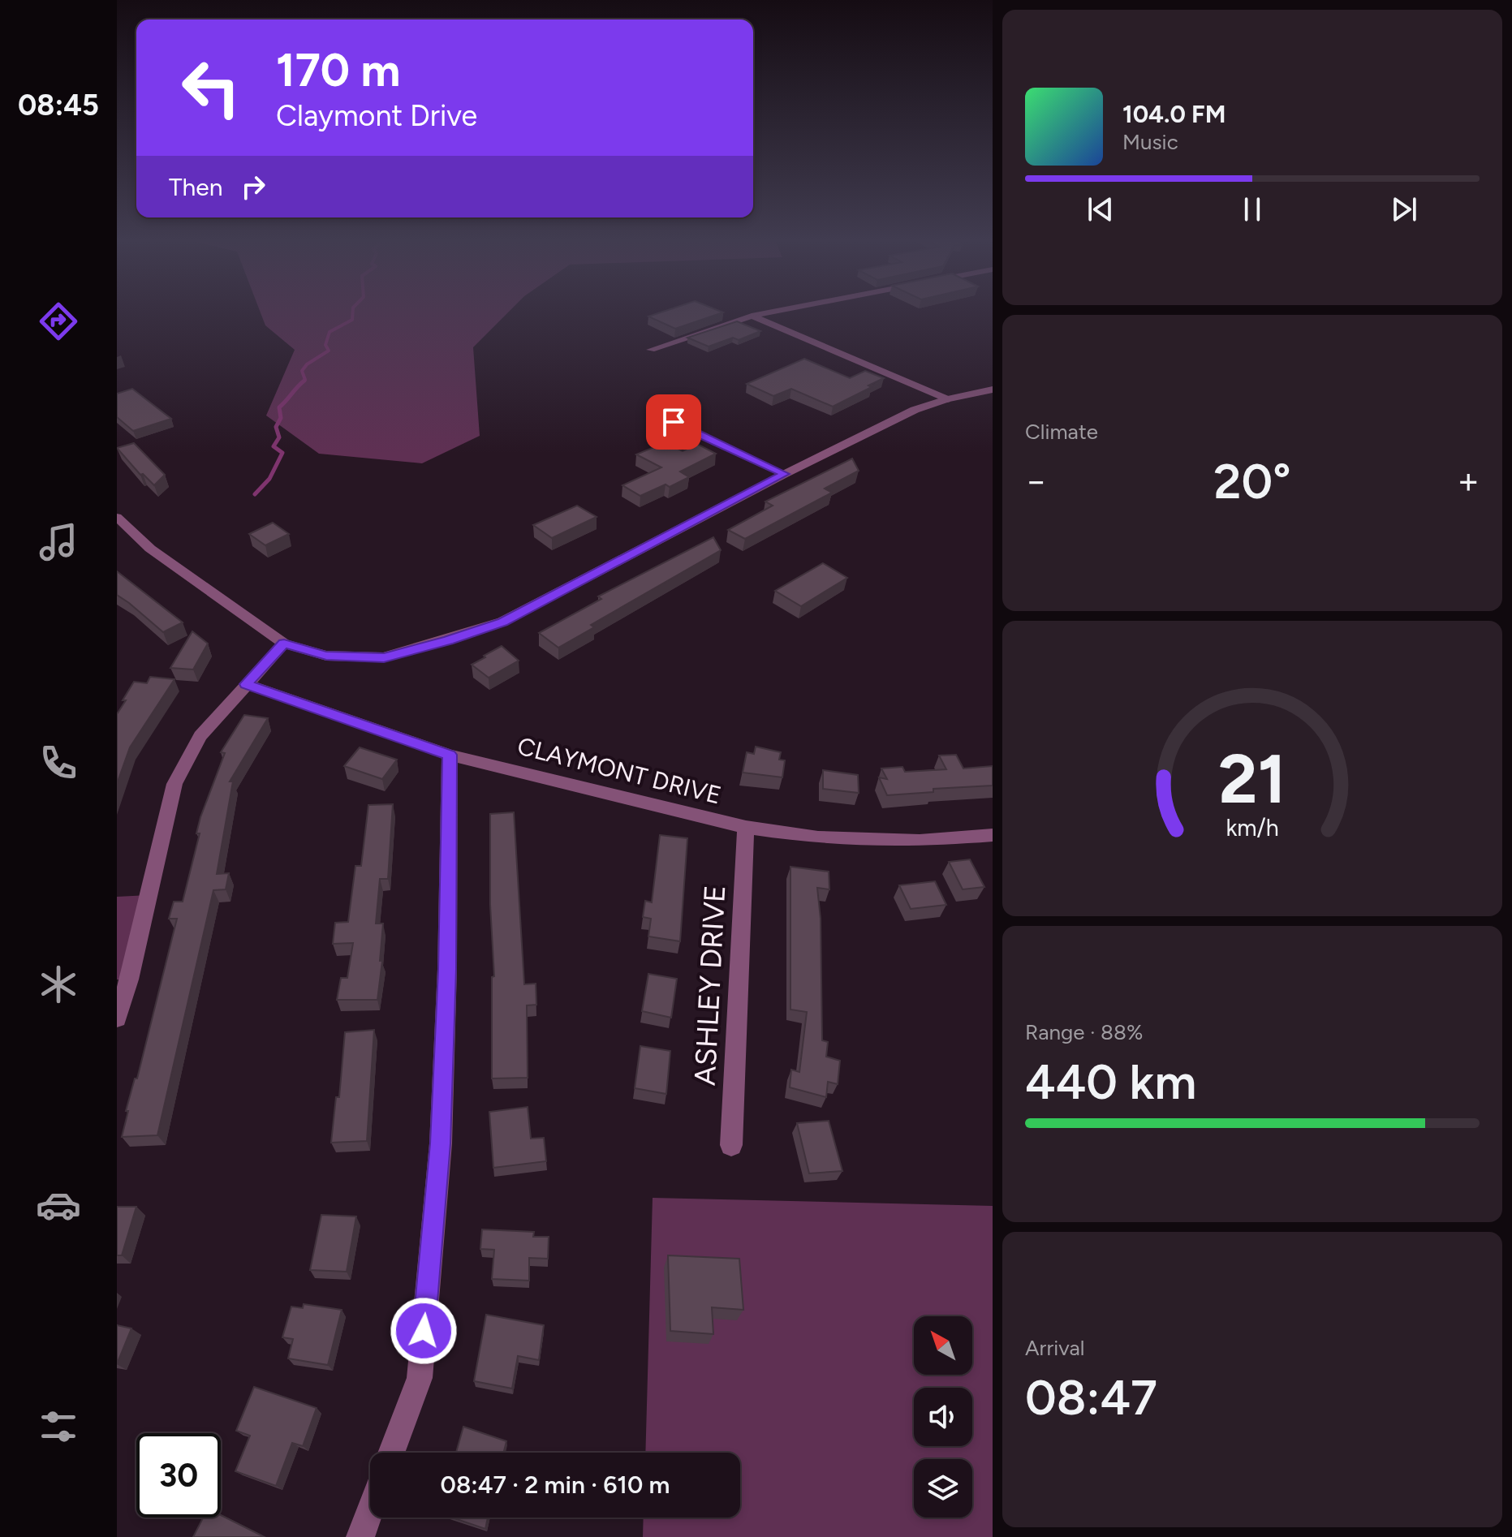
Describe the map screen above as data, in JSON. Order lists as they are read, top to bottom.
{
  "streets": {
    "street": ["CLAYMONT DRIVE", "ASHLEY DRIVE"]
  },
  "crossings": [
    ["CLAYMONT DRIVE", "ASHLEY DRIVE"]
  ],
  "north": "top left",
  "page": {
    "tabs": "08:45",
    "turn": ["170 m", "Claymont Drive"],
    "song": ["104.0 FM", "Music"],
    "then": "Then",
    "tile": [
      "Climate",
      ["Range · 88%", "440 km"],
      ["Arrival", "08:47"]
    ],
    "heat": ["−", "20°", "+"],
    "limit": "30",
    "trip": "08:47 · 2 min · 610 m",
    "gauge": ["21", "km/h"]
  }
}
